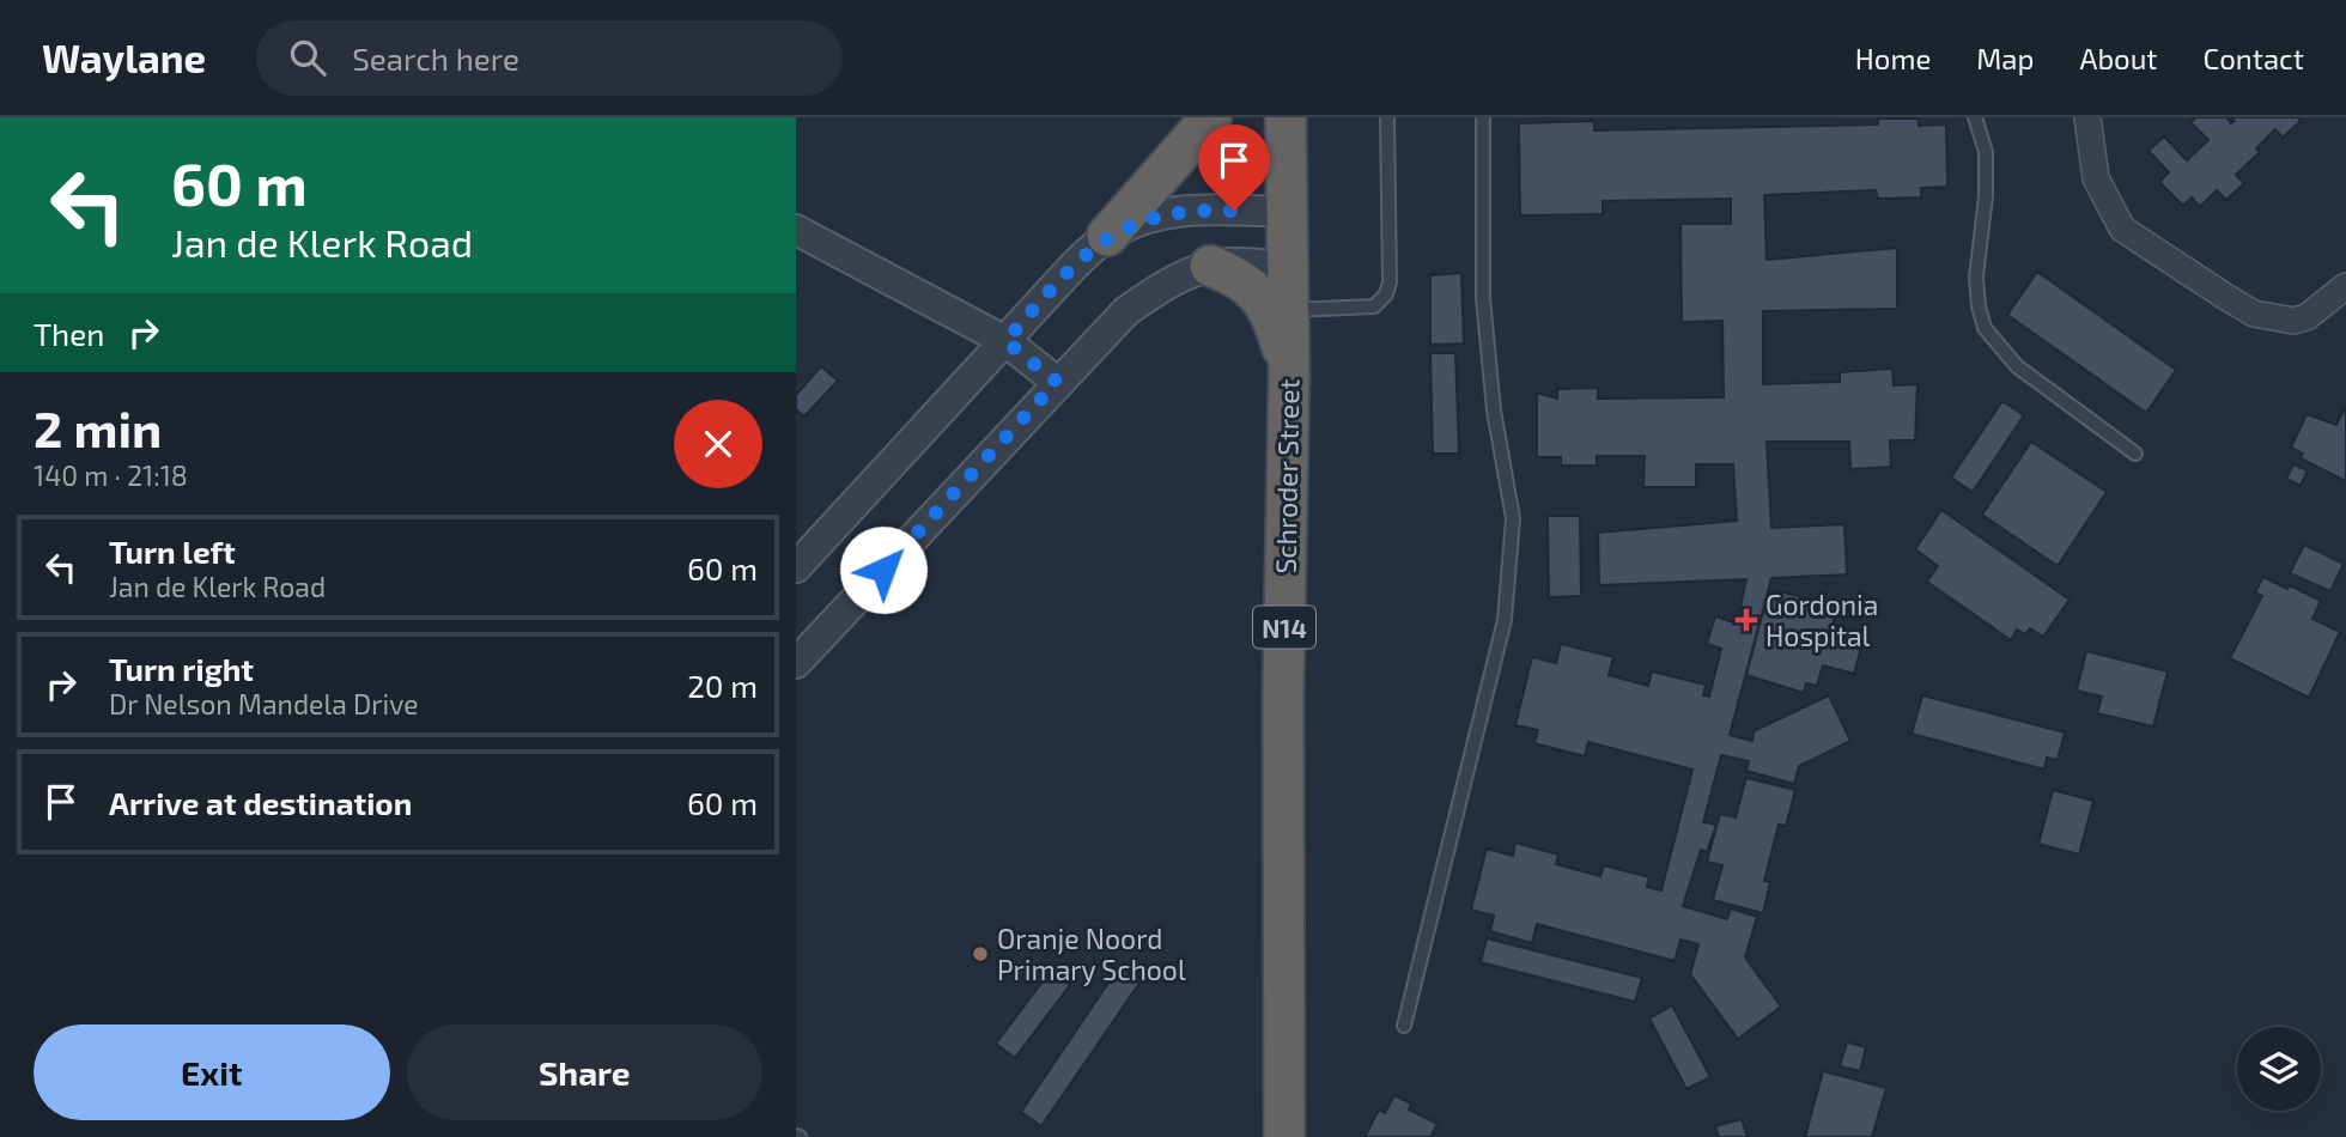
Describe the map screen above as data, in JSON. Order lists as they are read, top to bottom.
{
  "streets": {
    "highway": ["Schroder Street", "N14"]
  },
  "places": {
    "health": ["Gordonia Hospital"],
    "other": ["Oranje Noord Primary School"]
  },
  "page": {
    "header": "Waylane",
    "search": "Search here",
    "nav": [
      "Home",
      "Map",
      "About",
      "Contact"
    ],
    "turn": ["60 m", "Jan de Klerk Road"],
    "then": "Then",
    "heading": ["2 min", "140 m · 21:18"],
    "list": [
      {
        "name": "Turn left",
        "note": "Jan de Klerk Road",
        "value": "60 m"
      },
      {
        "name": "Turn right",
        "note": "Dr Nelson Mandela Drive",
        "value": "20 m"
      },
      {
        "name": "Arrive at destination",
        "value": "60 m"
      }
    ],
    "buttons": ["Exit", "Share"]
  }
}
